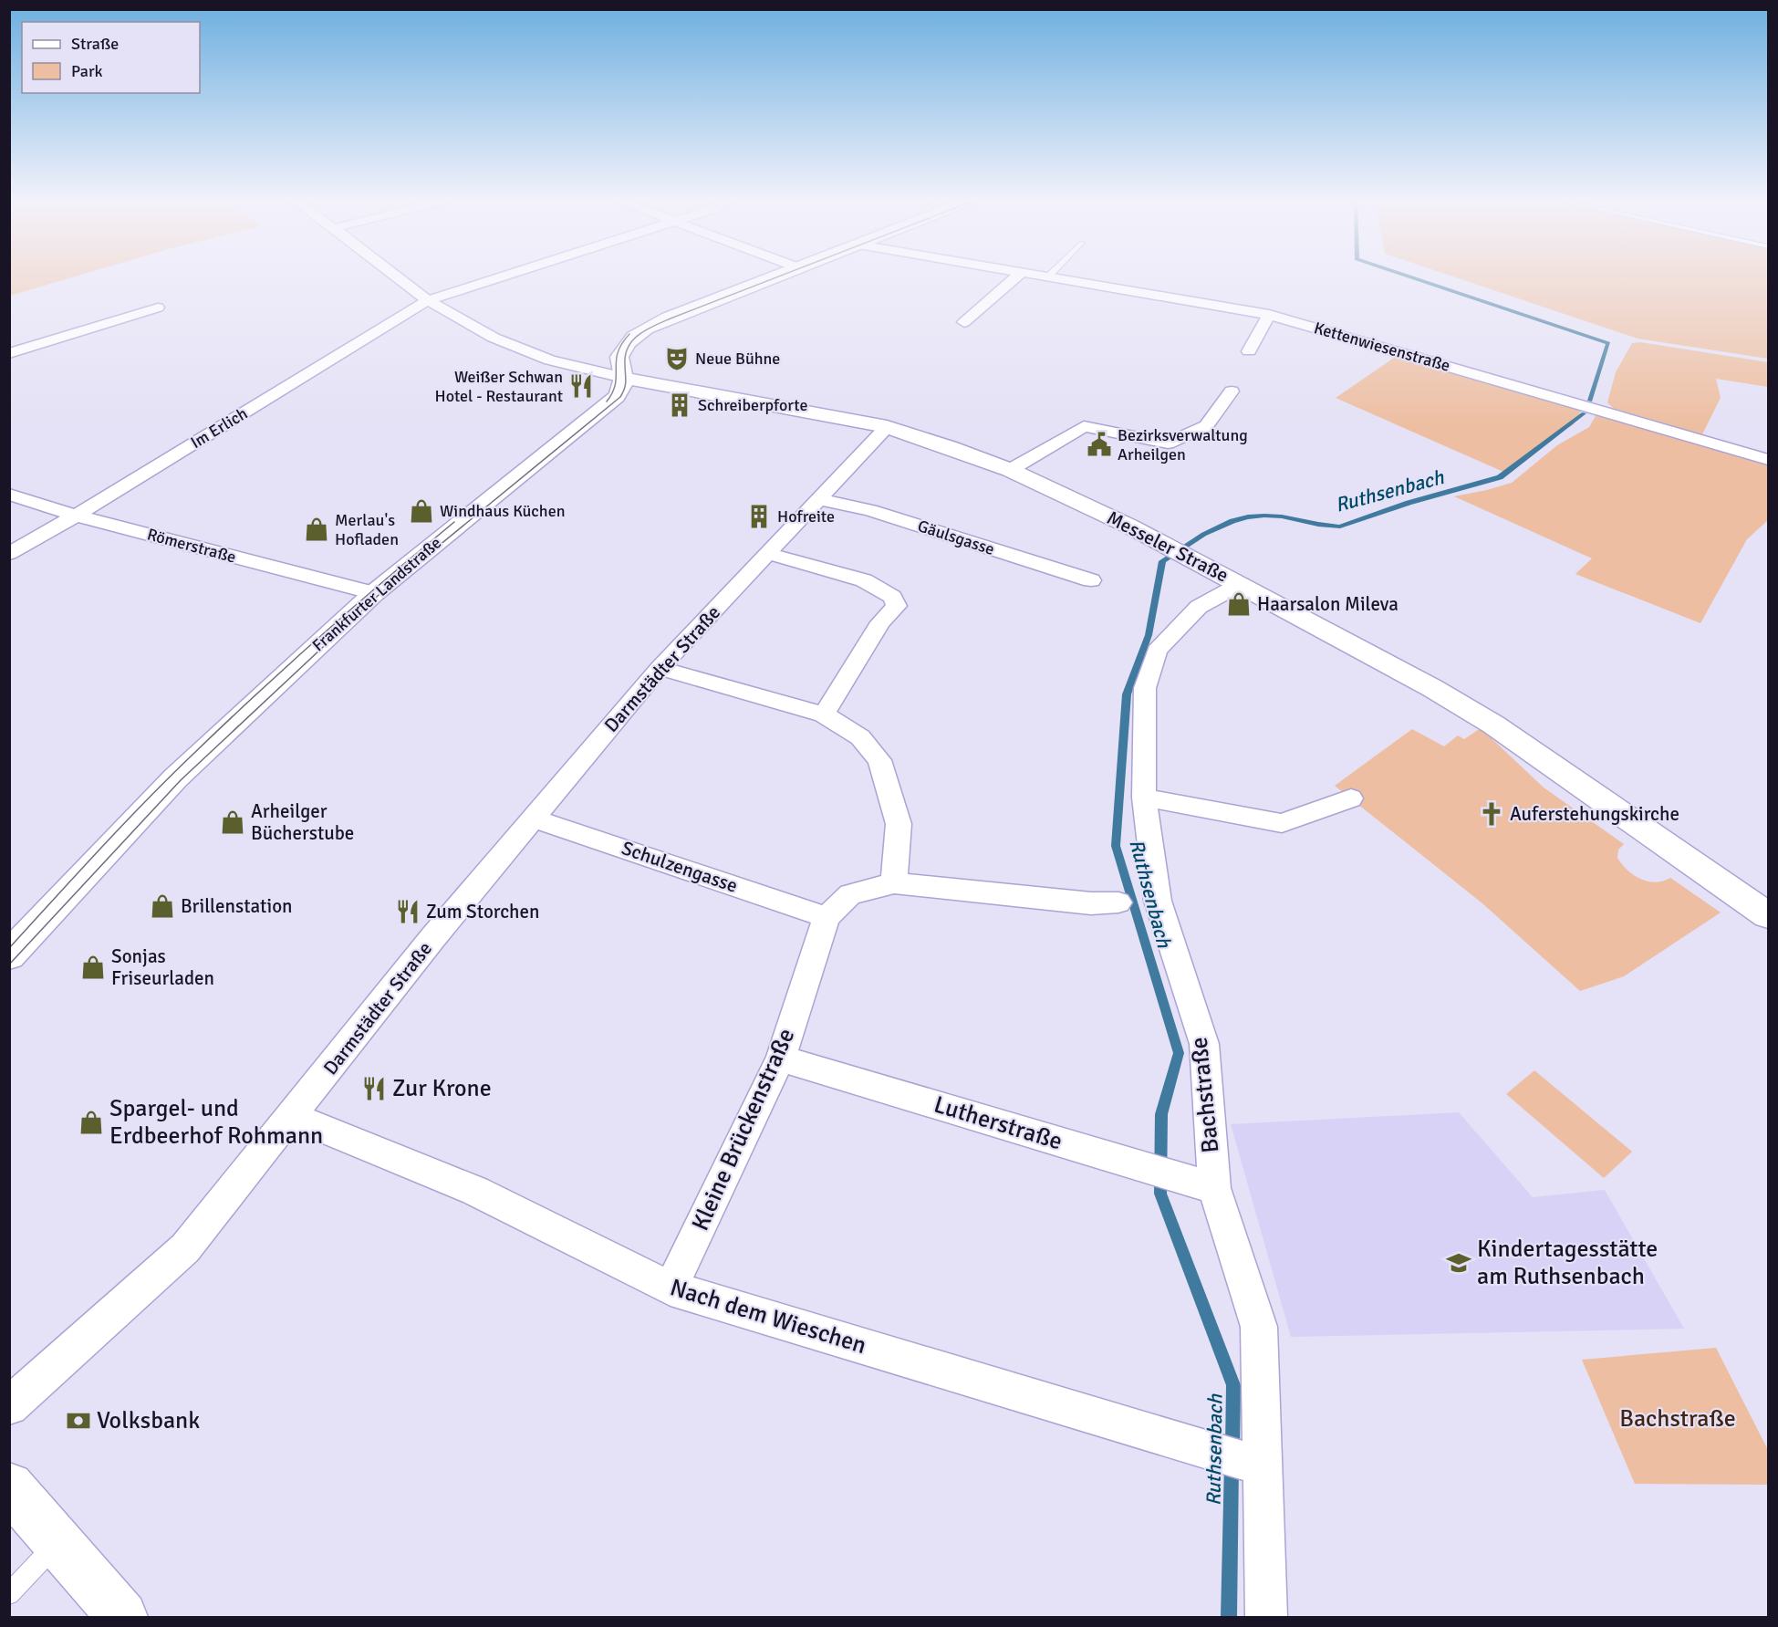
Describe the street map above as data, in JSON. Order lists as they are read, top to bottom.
{
  "streets": {
    "street": [
      "Kettenwiesenstraße",
      "Im Erlich",
      "Gäulsgasse",
      "Römerstraße",
      "Messeler Straße",
      "Frankfurter Landstraße",
      "Darmstädter Straße",
      "Schulzengasse",
      "Bachstraße",
      "Lutherstraße",
      "Kleine Brückenstraße",
      "Nach dem Wieschen"
    ]
  },
  "crossings": [
    ["Im Erlich", "Römerstraße"],
    ["Gäulsgasse", "Darmstädter Straße"],
    ["Römerstraße", "Frankfurter Landstraße"],
    ["Messeler Straße", "Frankfurter Landstraße"],
    ["Messeler Straße", "Darmstädter Straße"],
    ["Messeler Straße", "Bachstraße"],
    ["Darmstädter Straße", "Schulzengasse"],
    ["Darmstädter Straße", "Nach dem Wieschen"],
    ["Schulzengasse", "Kleine Brückenstraße"],
    ["Bachstraße", "Lutherstraße"],
    ["Bachstraße", "Nach dem Wieschen"],
    ["Lutherstraße", "Kleine Brückenstraße"],
    ["Kleine Brückenstraße", "Nach dem Wieschen"]
  ],
  "water": ["Ruthsenbach"],
  "parks": ["Bachstraße"],
  "places": {
    "theatre": ["Neue Bühne"],
    "restaurant": ["Weißer Schwan Hotel - Restaurant", "Zum Storchen", "Zur Krone"],
    "building": ["Schreiberpforte", "Hofreite"],
    "public building": ["Bezirksverwaltung Arheilgen"],
    "shop": [
      "Windhaus Küchen",
      "Merlau's Hofladen",
      "Haarsalon Mileva",
      "Arheilger Bücherstube",
      "Brillenstation",
      "Sonjas Friseurladen",
      "Spargel- und Erdbeerhof Rohmann"
    ],
    "church": ["Auferstehungskirche"],
    "school or university": ["Kindertagesstätte am Ruthsenbach"],
    "bank": ["Volksbank"]
  },
  "legend": ["Straße", "Park"]
}
